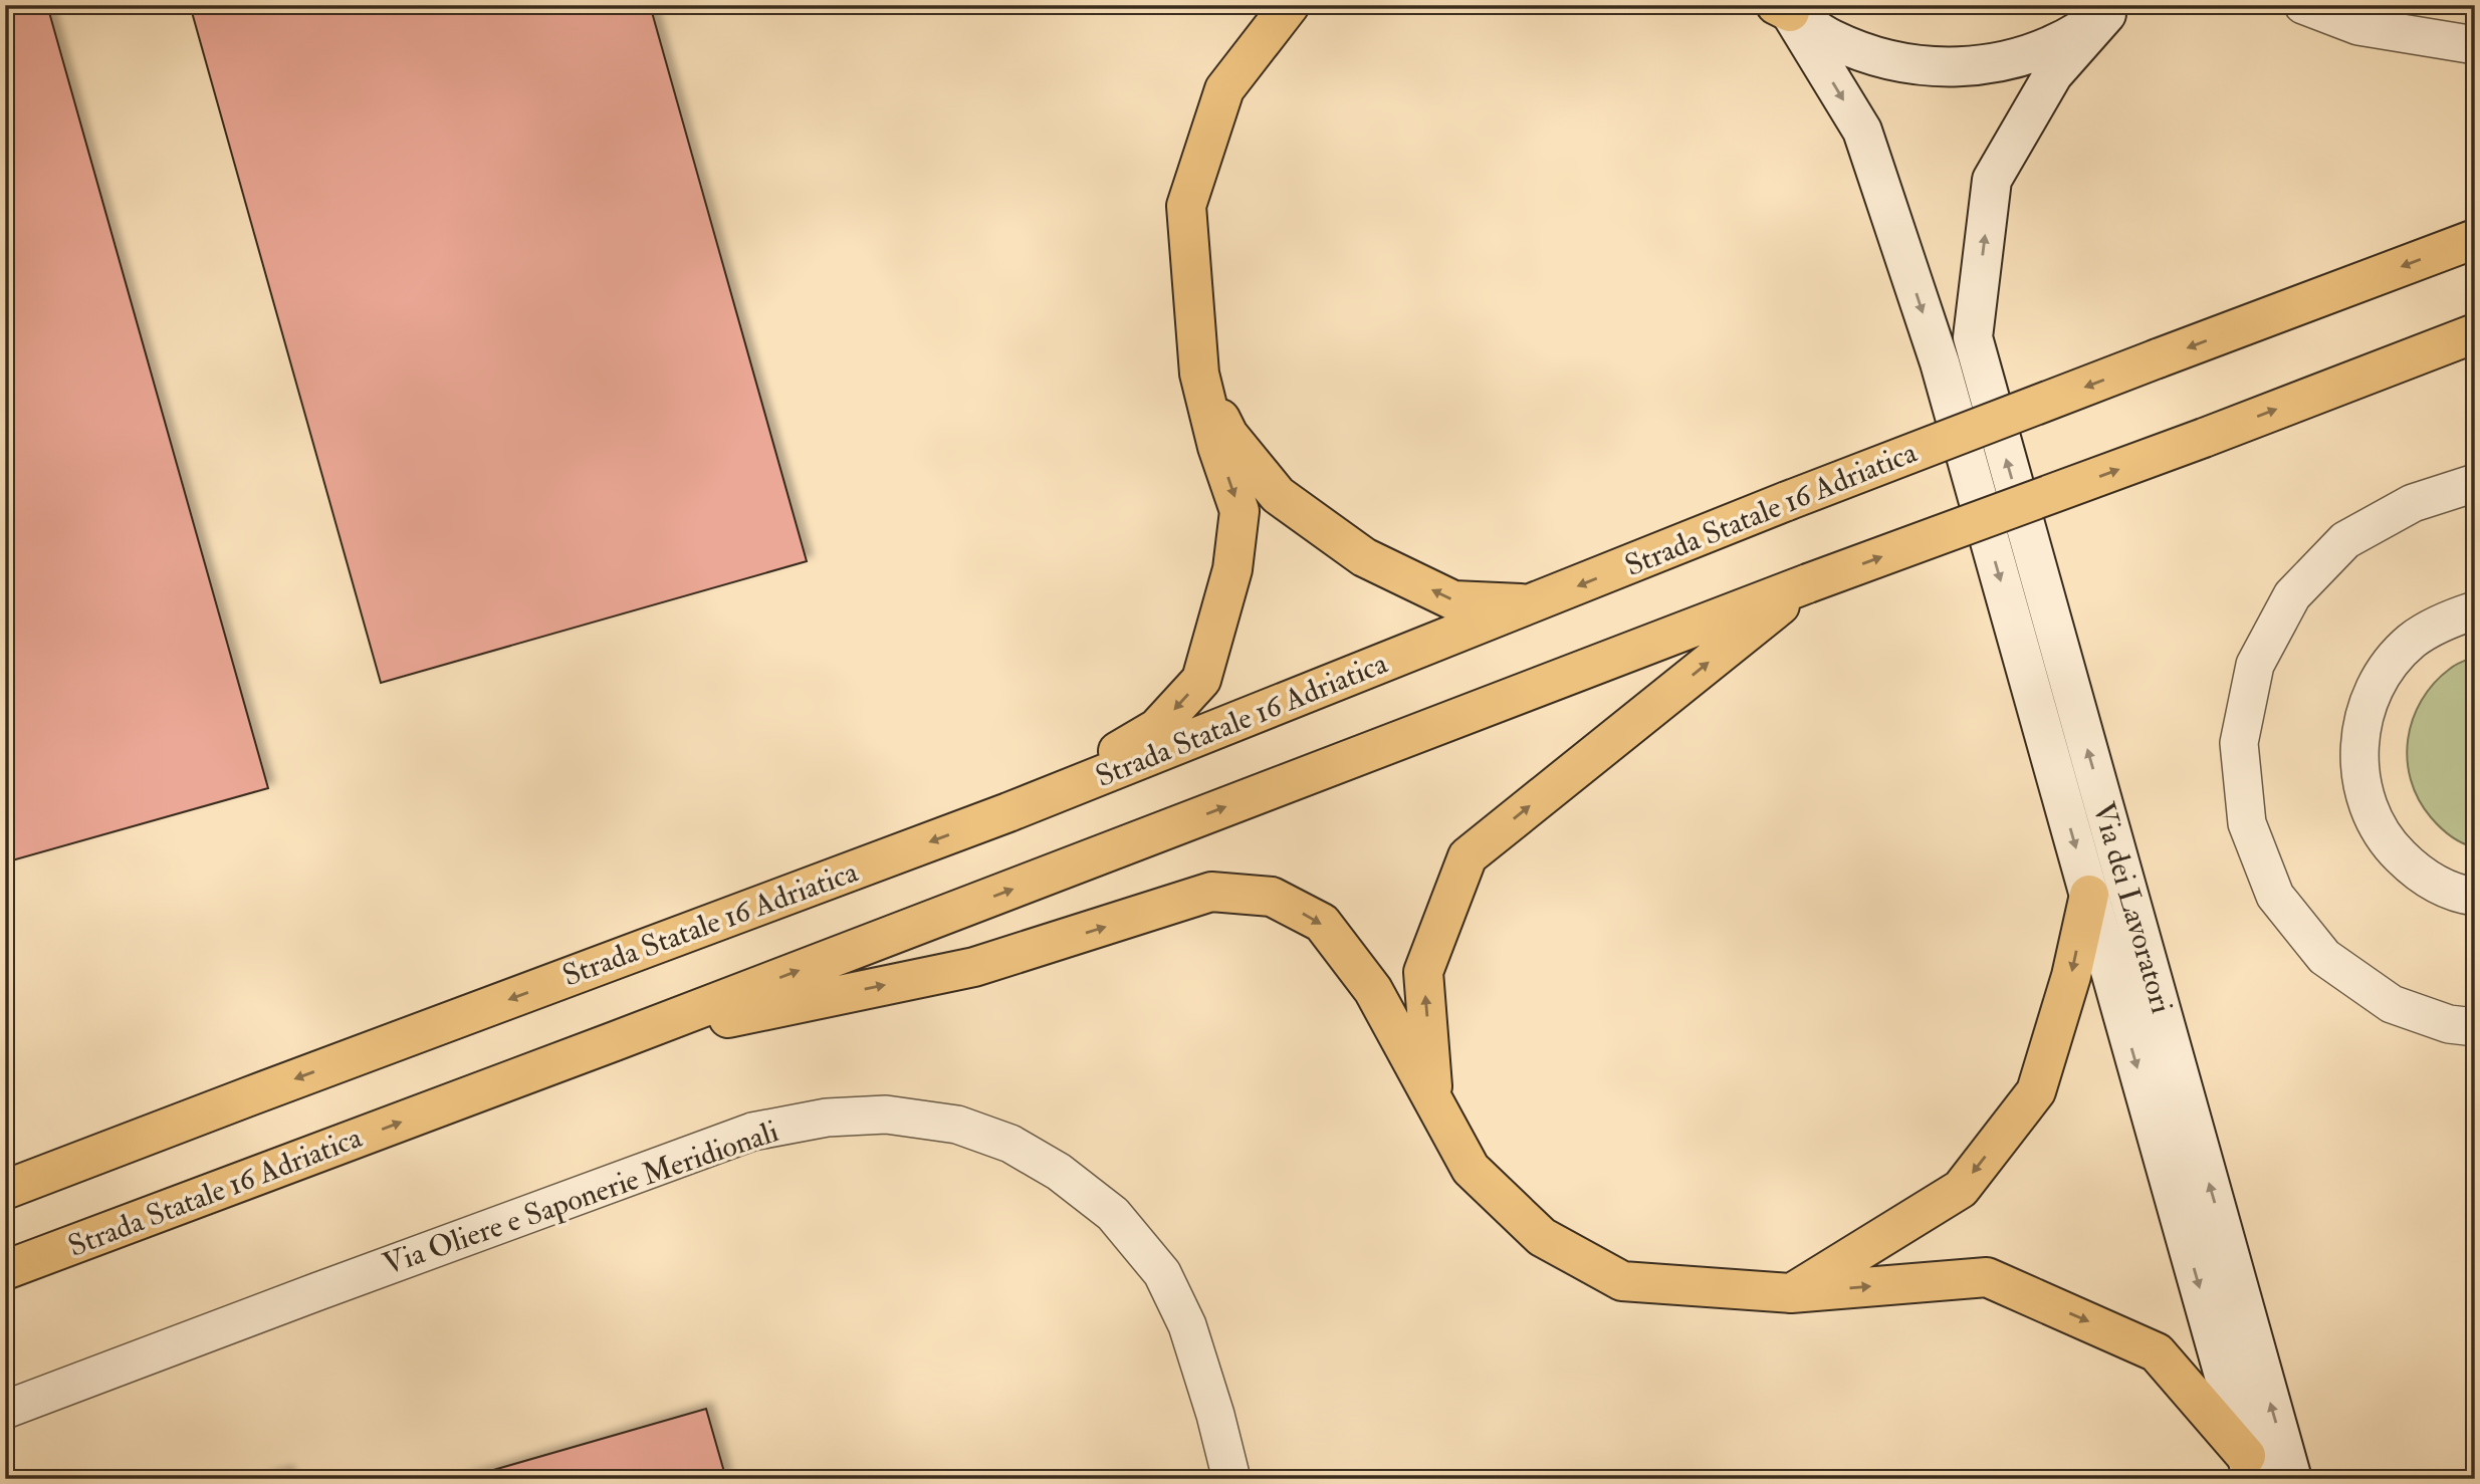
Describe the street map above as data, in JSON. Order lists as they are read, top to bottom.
{
  "streets": {
    "highway": ["Strada Statale 16 Adriatica"],
    "main road": ["Via dei Lavoratori"],
    "street": ["Via Oliere e Saponerie Meridionali"]
  }
}
